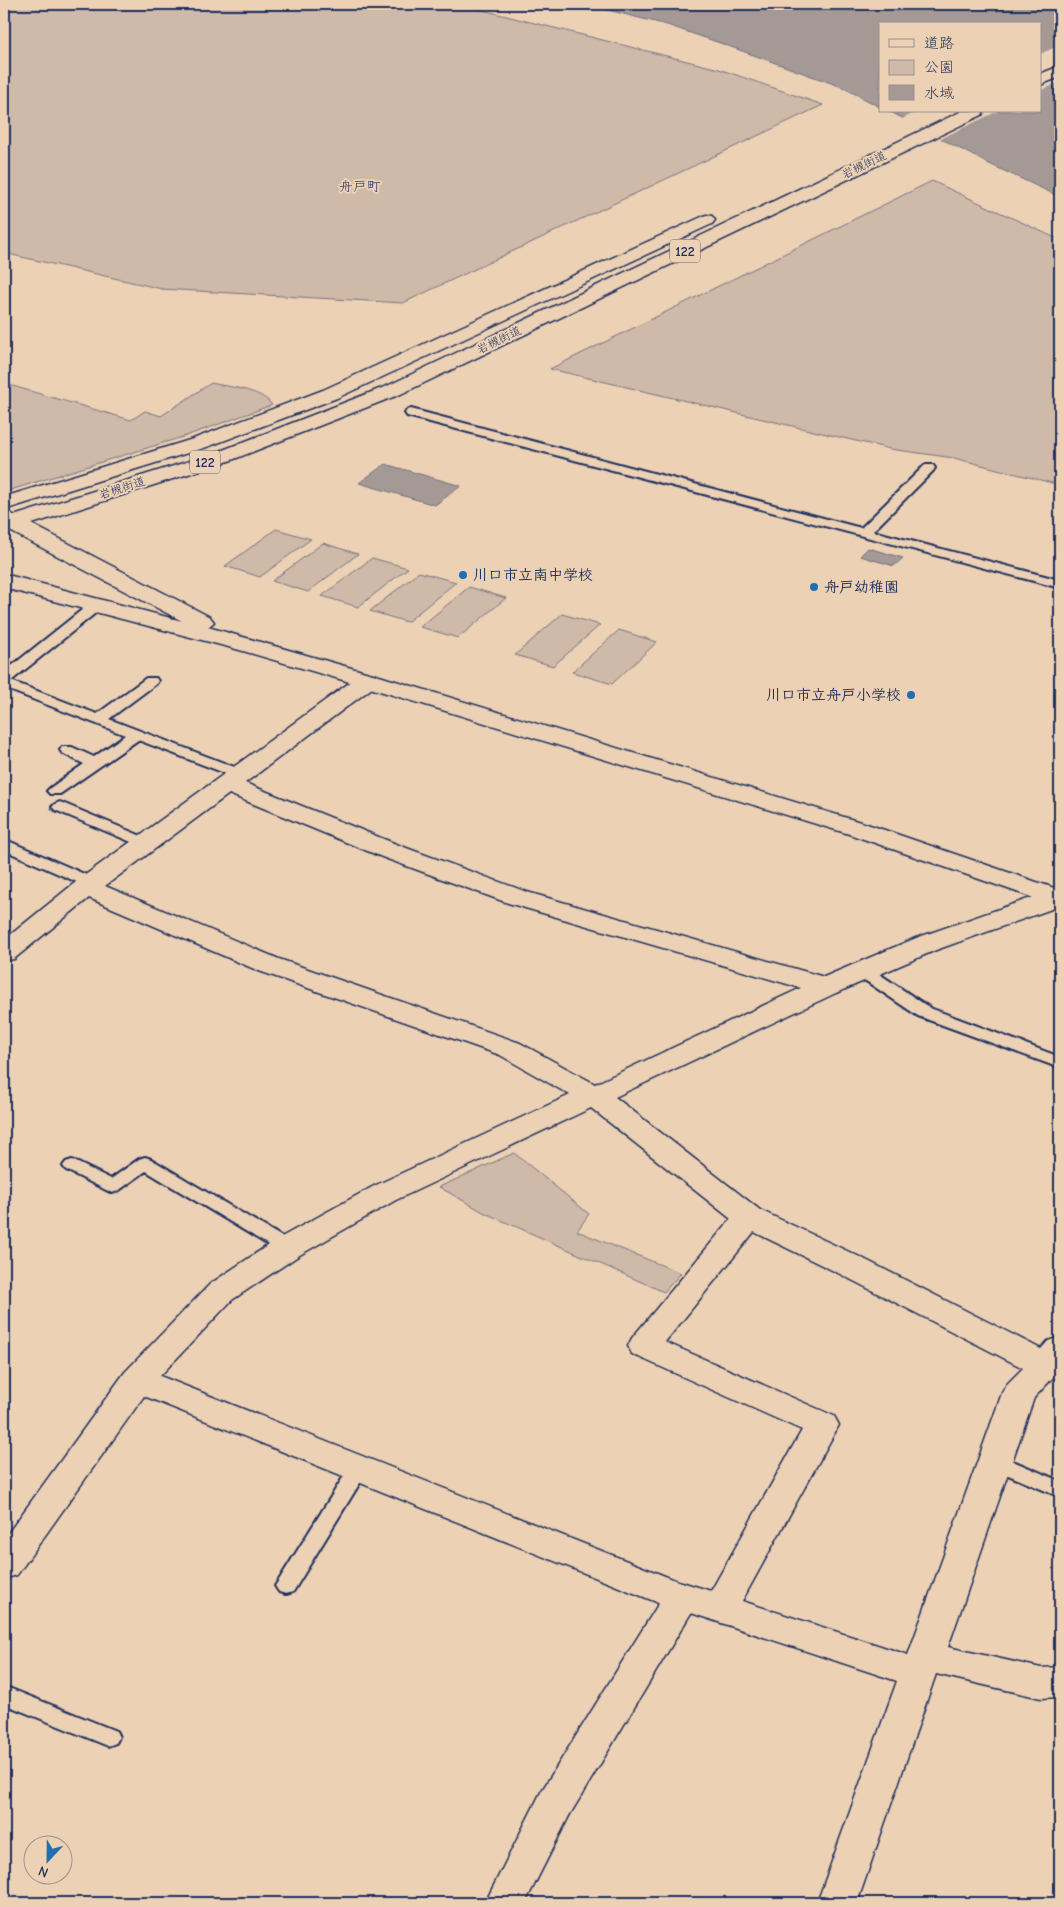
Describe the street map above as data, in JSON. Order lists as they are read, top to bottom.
{
  "streets": {
    "main road": ["岩槻街道", "122"]
  },
  "districts": ["舟戸町"],
  "places": ["川口市立南中学校", "舟戸幼稚園", "川口市立舟戸小学校"],
  "legend": ["道路", "公園", "水域"],
  "north": "bottom"
}
